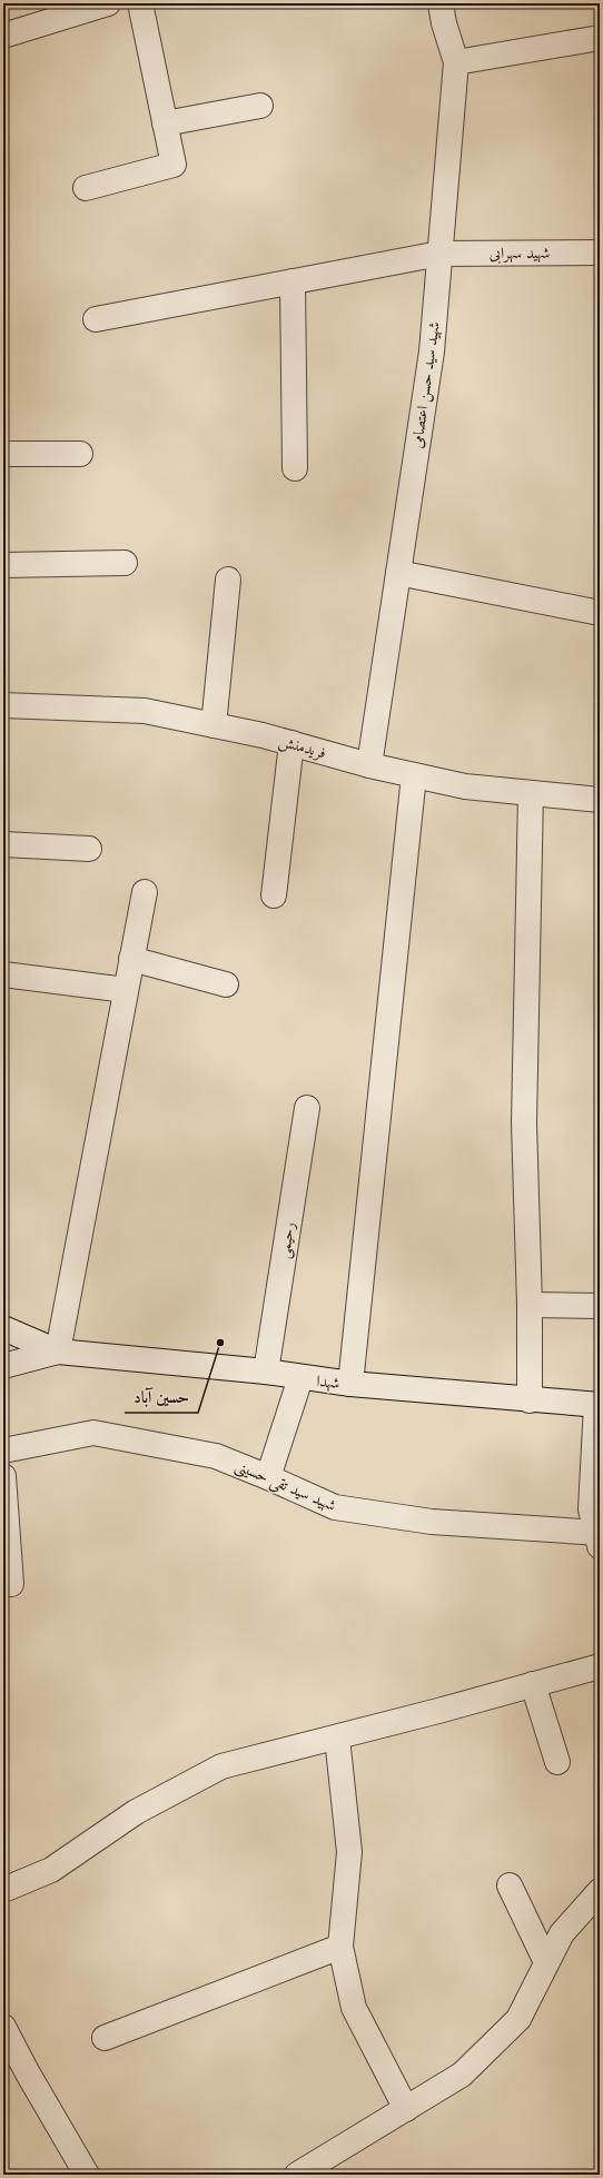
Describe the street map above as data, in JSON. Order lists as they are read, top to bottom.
{
  "streets": {
    "street": [
      "شهید سهرابی",
      "شهید سید حسن اعتصامی",
      "فریدمنش",
      "رحیمی",
      "شهدا",
      "شهید سید تقی حسینی"
    ]
  },
  "crossings": [
    ["شهید سهرابی", "شهید سید حسن اعتصامی"],
    ["شهید سید حسن اعتصامی", "فریدمنش"],
    ["رحیمی", "شهدا"]
  ],
  "places": ["حسین آباد"]
}
